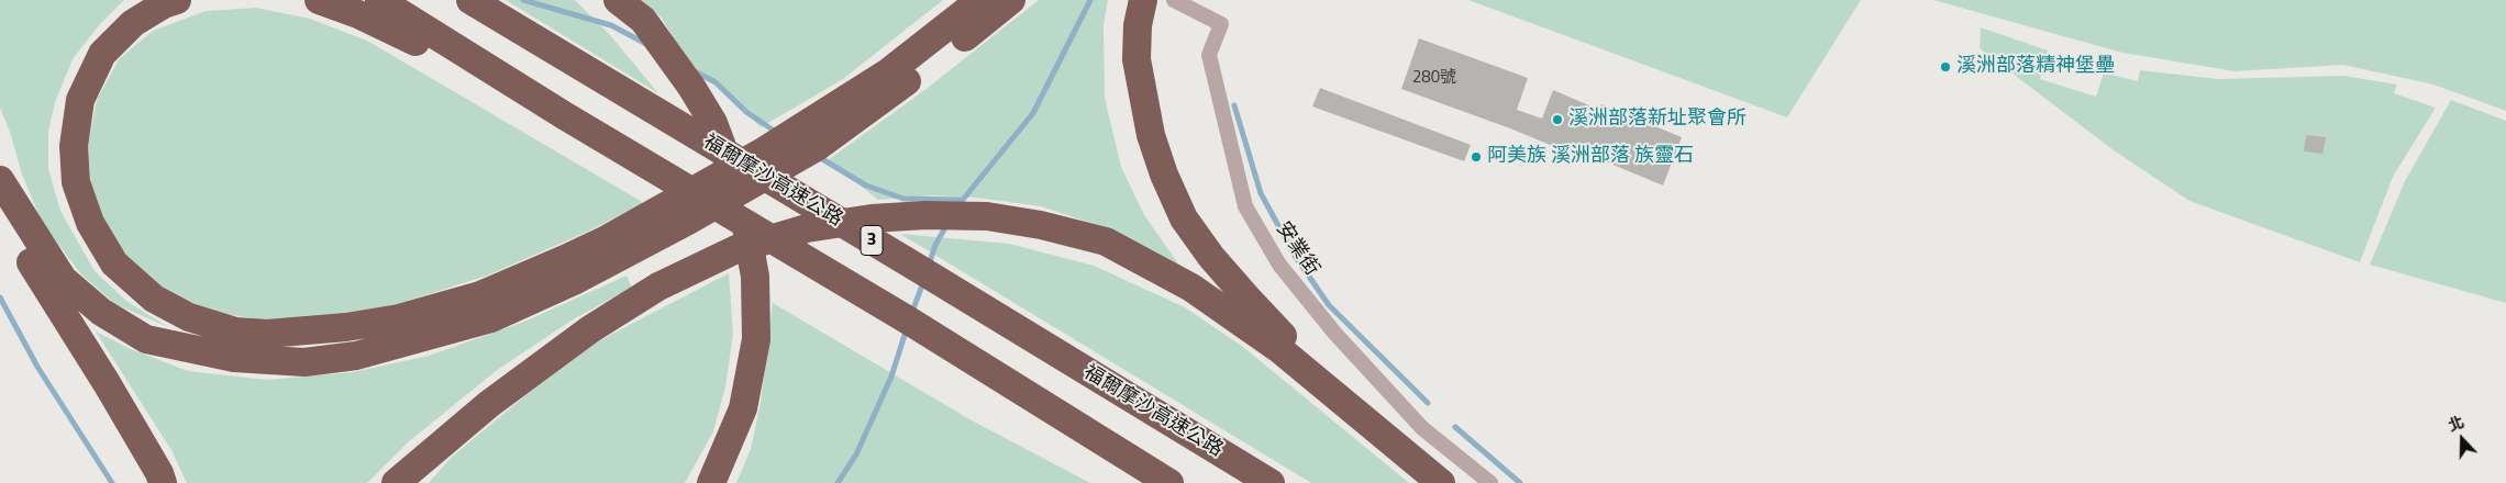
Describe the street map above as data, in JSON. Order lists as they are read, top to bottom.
{
  "streets": {
    "highway": ["福爾摩沙高速公路", "3"],
    "street": ["安業街"]
  },
  "places": ["溪洲部落精神堡壘", "溪洲部落新址聚會所", "阿美族 溪洲部落 族靈石"],
  "house_numbers": ["280號"],
  "north": "top"
}
